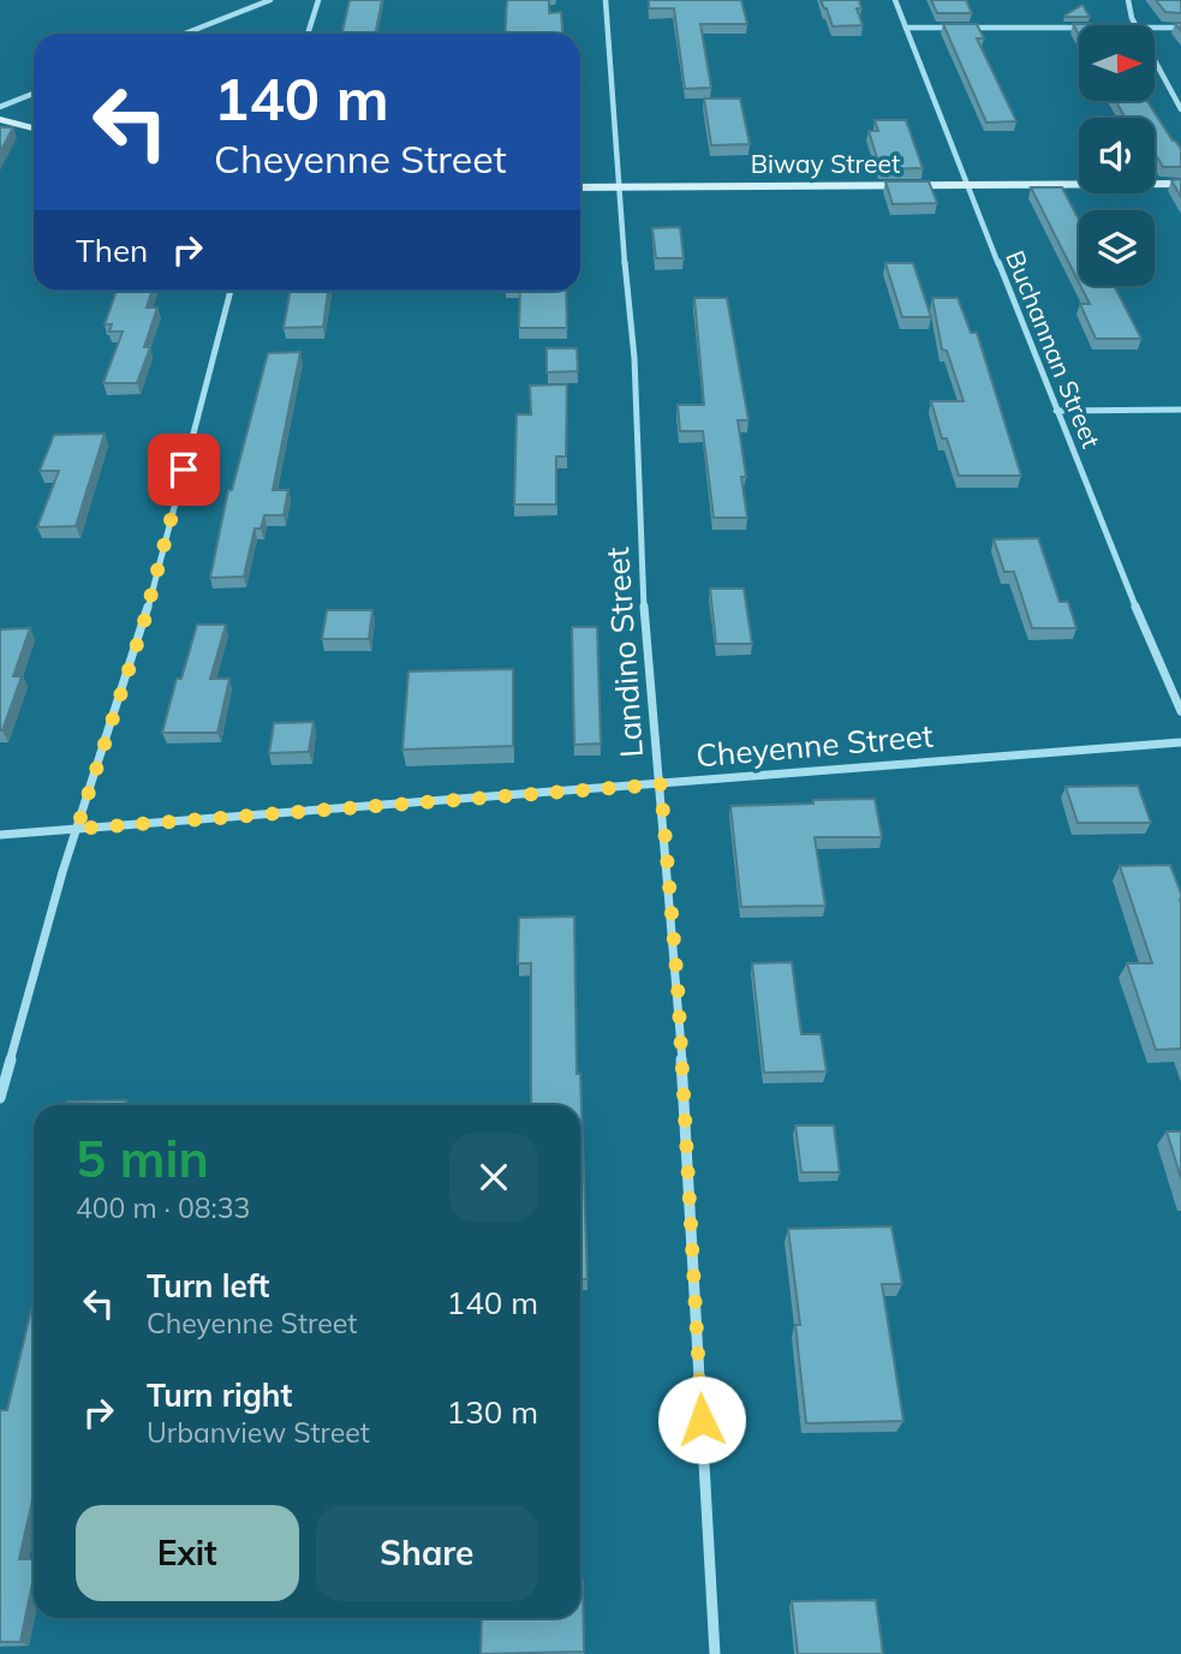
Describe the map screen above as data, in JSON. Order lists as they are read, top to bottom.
{
  "streets": {
    "street": [
      "Biway Street",
      "Buchannan Street",
      "Landino Street",
      "Cheyenne Street"
    ]
  },
  "crossings": [
    ["Biway Street", "Buchannan Street"],
    ["Biway Street", "Landino Street"],
    ["Landino Street", "Cheyenne Street"]
  ],
  "north": "right",
  "page": {
    "turn": ["140 m", "Cheyenne Street"],
    "then": "Then",
    "heading": ["5 min", "400 m · 08:33"],
    "list": [
      {
        "name": "Turn left",
        "note": "Cheyenne Street",
        "value": "140 m"
      },
      {
        "name": "Turn right",
        "note": "Urbanview Street",
        "value": "130 m"
      }
    ],
    "buttons": ["Exit", "Share"]
  }
}
